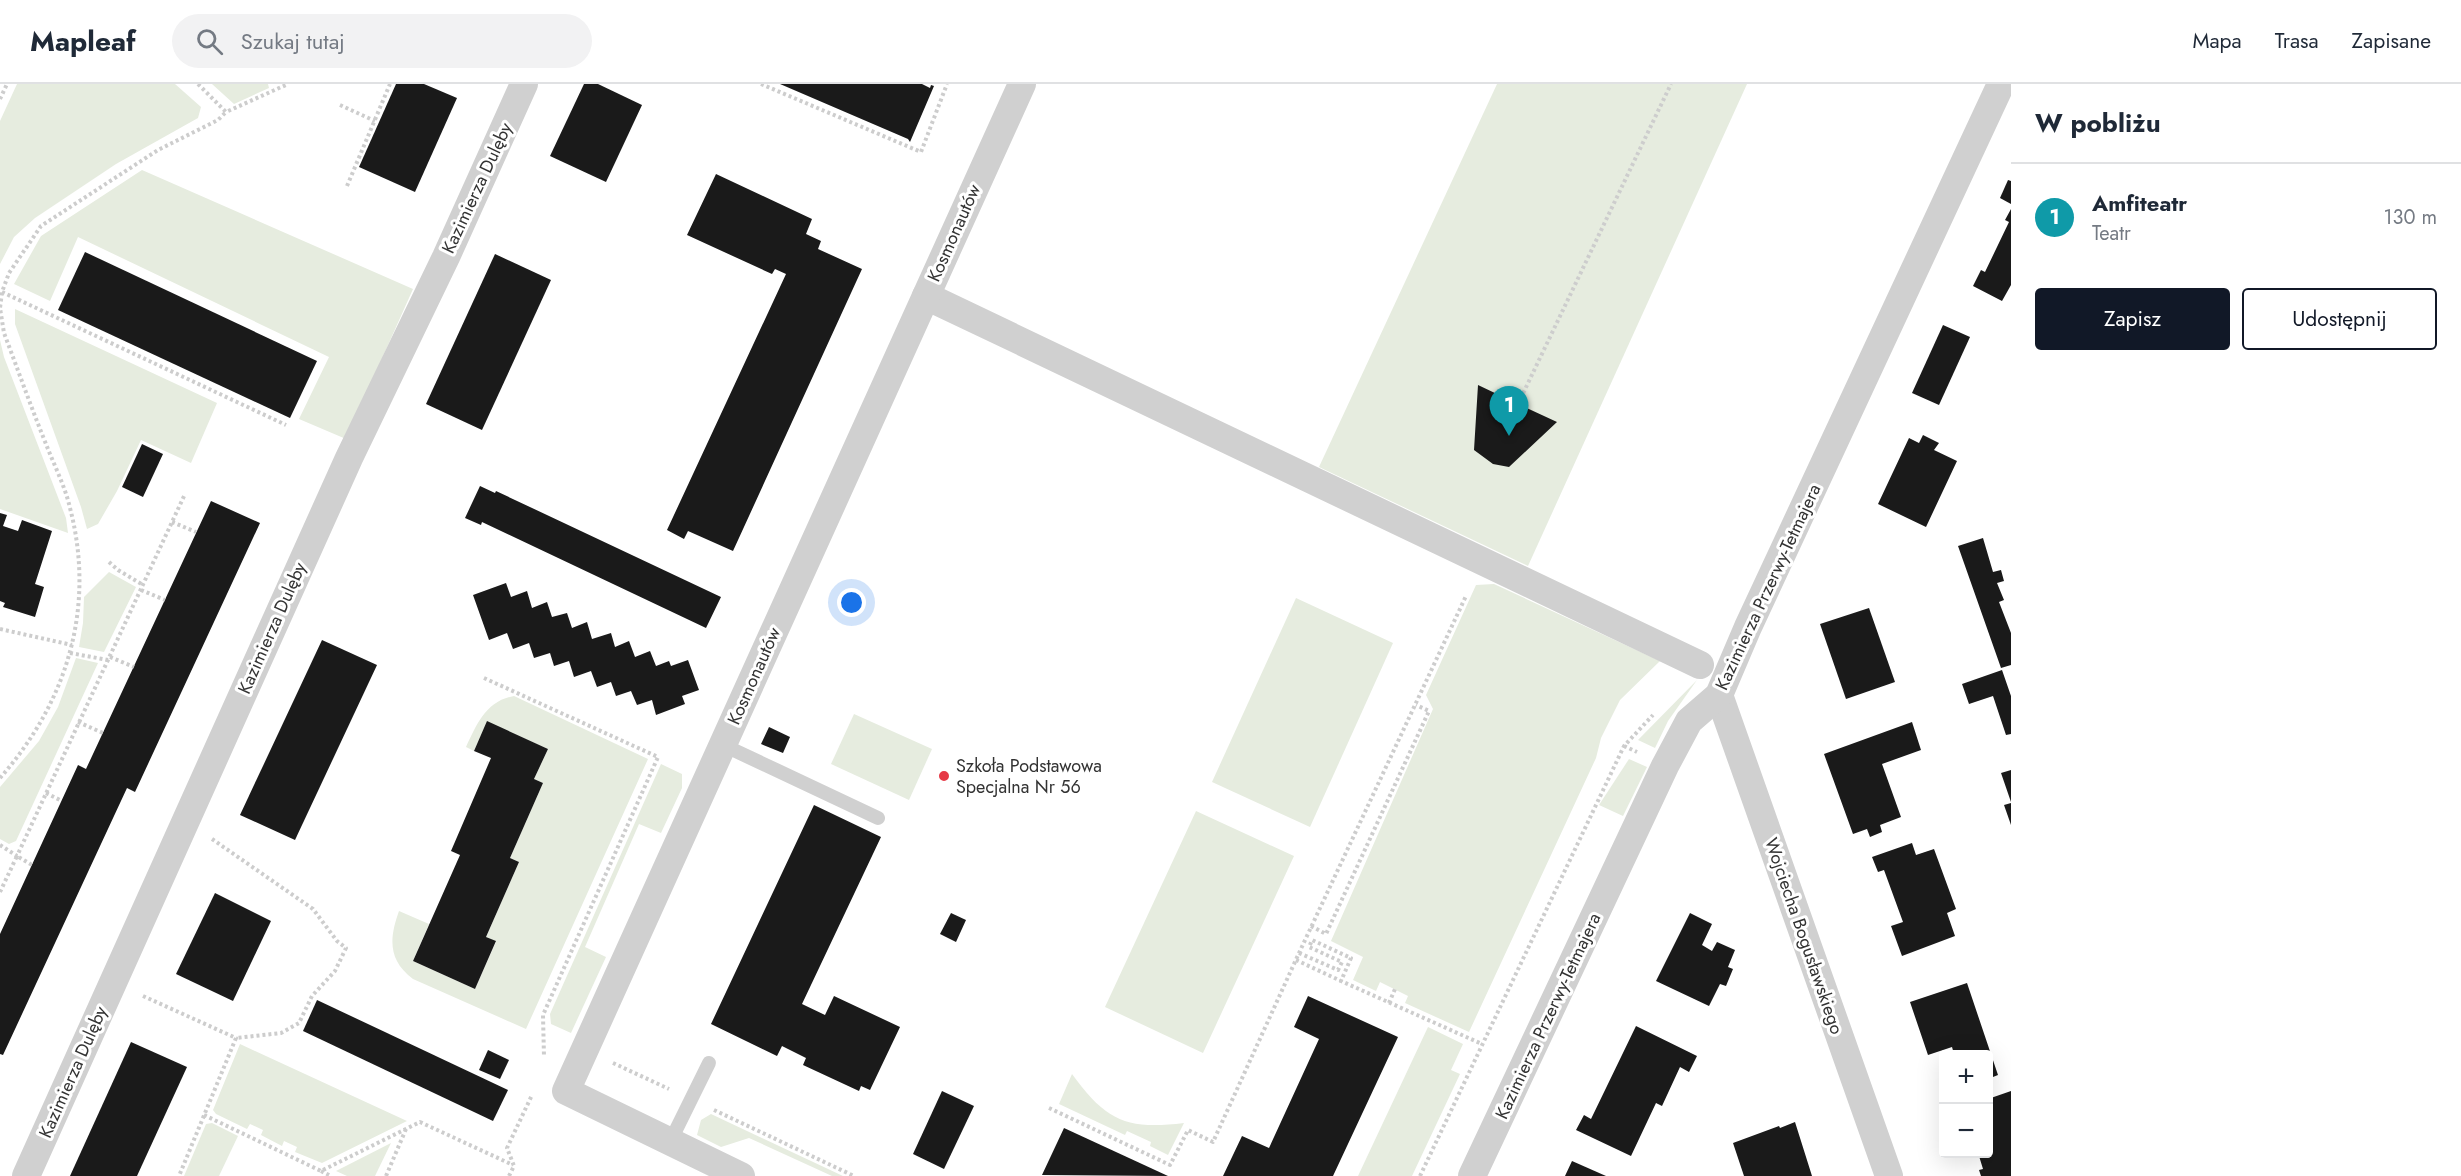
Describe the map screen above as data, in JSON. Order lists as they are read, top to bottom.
{
  "streets": {
    "street": [
      "Kazimierza Dulęby",
      "Kosmonautów",
      "Kazimierza Przerwy-Tetmajera",
      "Wojciecha Bogusławskiego"
    ]
  },
  "crossings": [
    ["Kazimierza Przerwy-Tetmajera", "Wojciecha Bogusławskiego"]
  ],
  "places": ["Szkoła Podstawowa Specjalna Nr 56"],
  "page": {
    "header": "Mapleaf",
    "search": "Szukaj tutaj",
    "nav": ["Mapa", "Trasa", "Zapisane"],
    "heading": "W pobliżu",
    "list": [
      {
        "mark": "1",
        "name": "Amfiteatr",
        "note": "Teatr",
        "value": "130 m"
      }
    ],
    "buttons": ["Zapisz", "Udostępnij"],
    "pins": "1",
    "map_buttons": ["+", "−"]
  }
}
